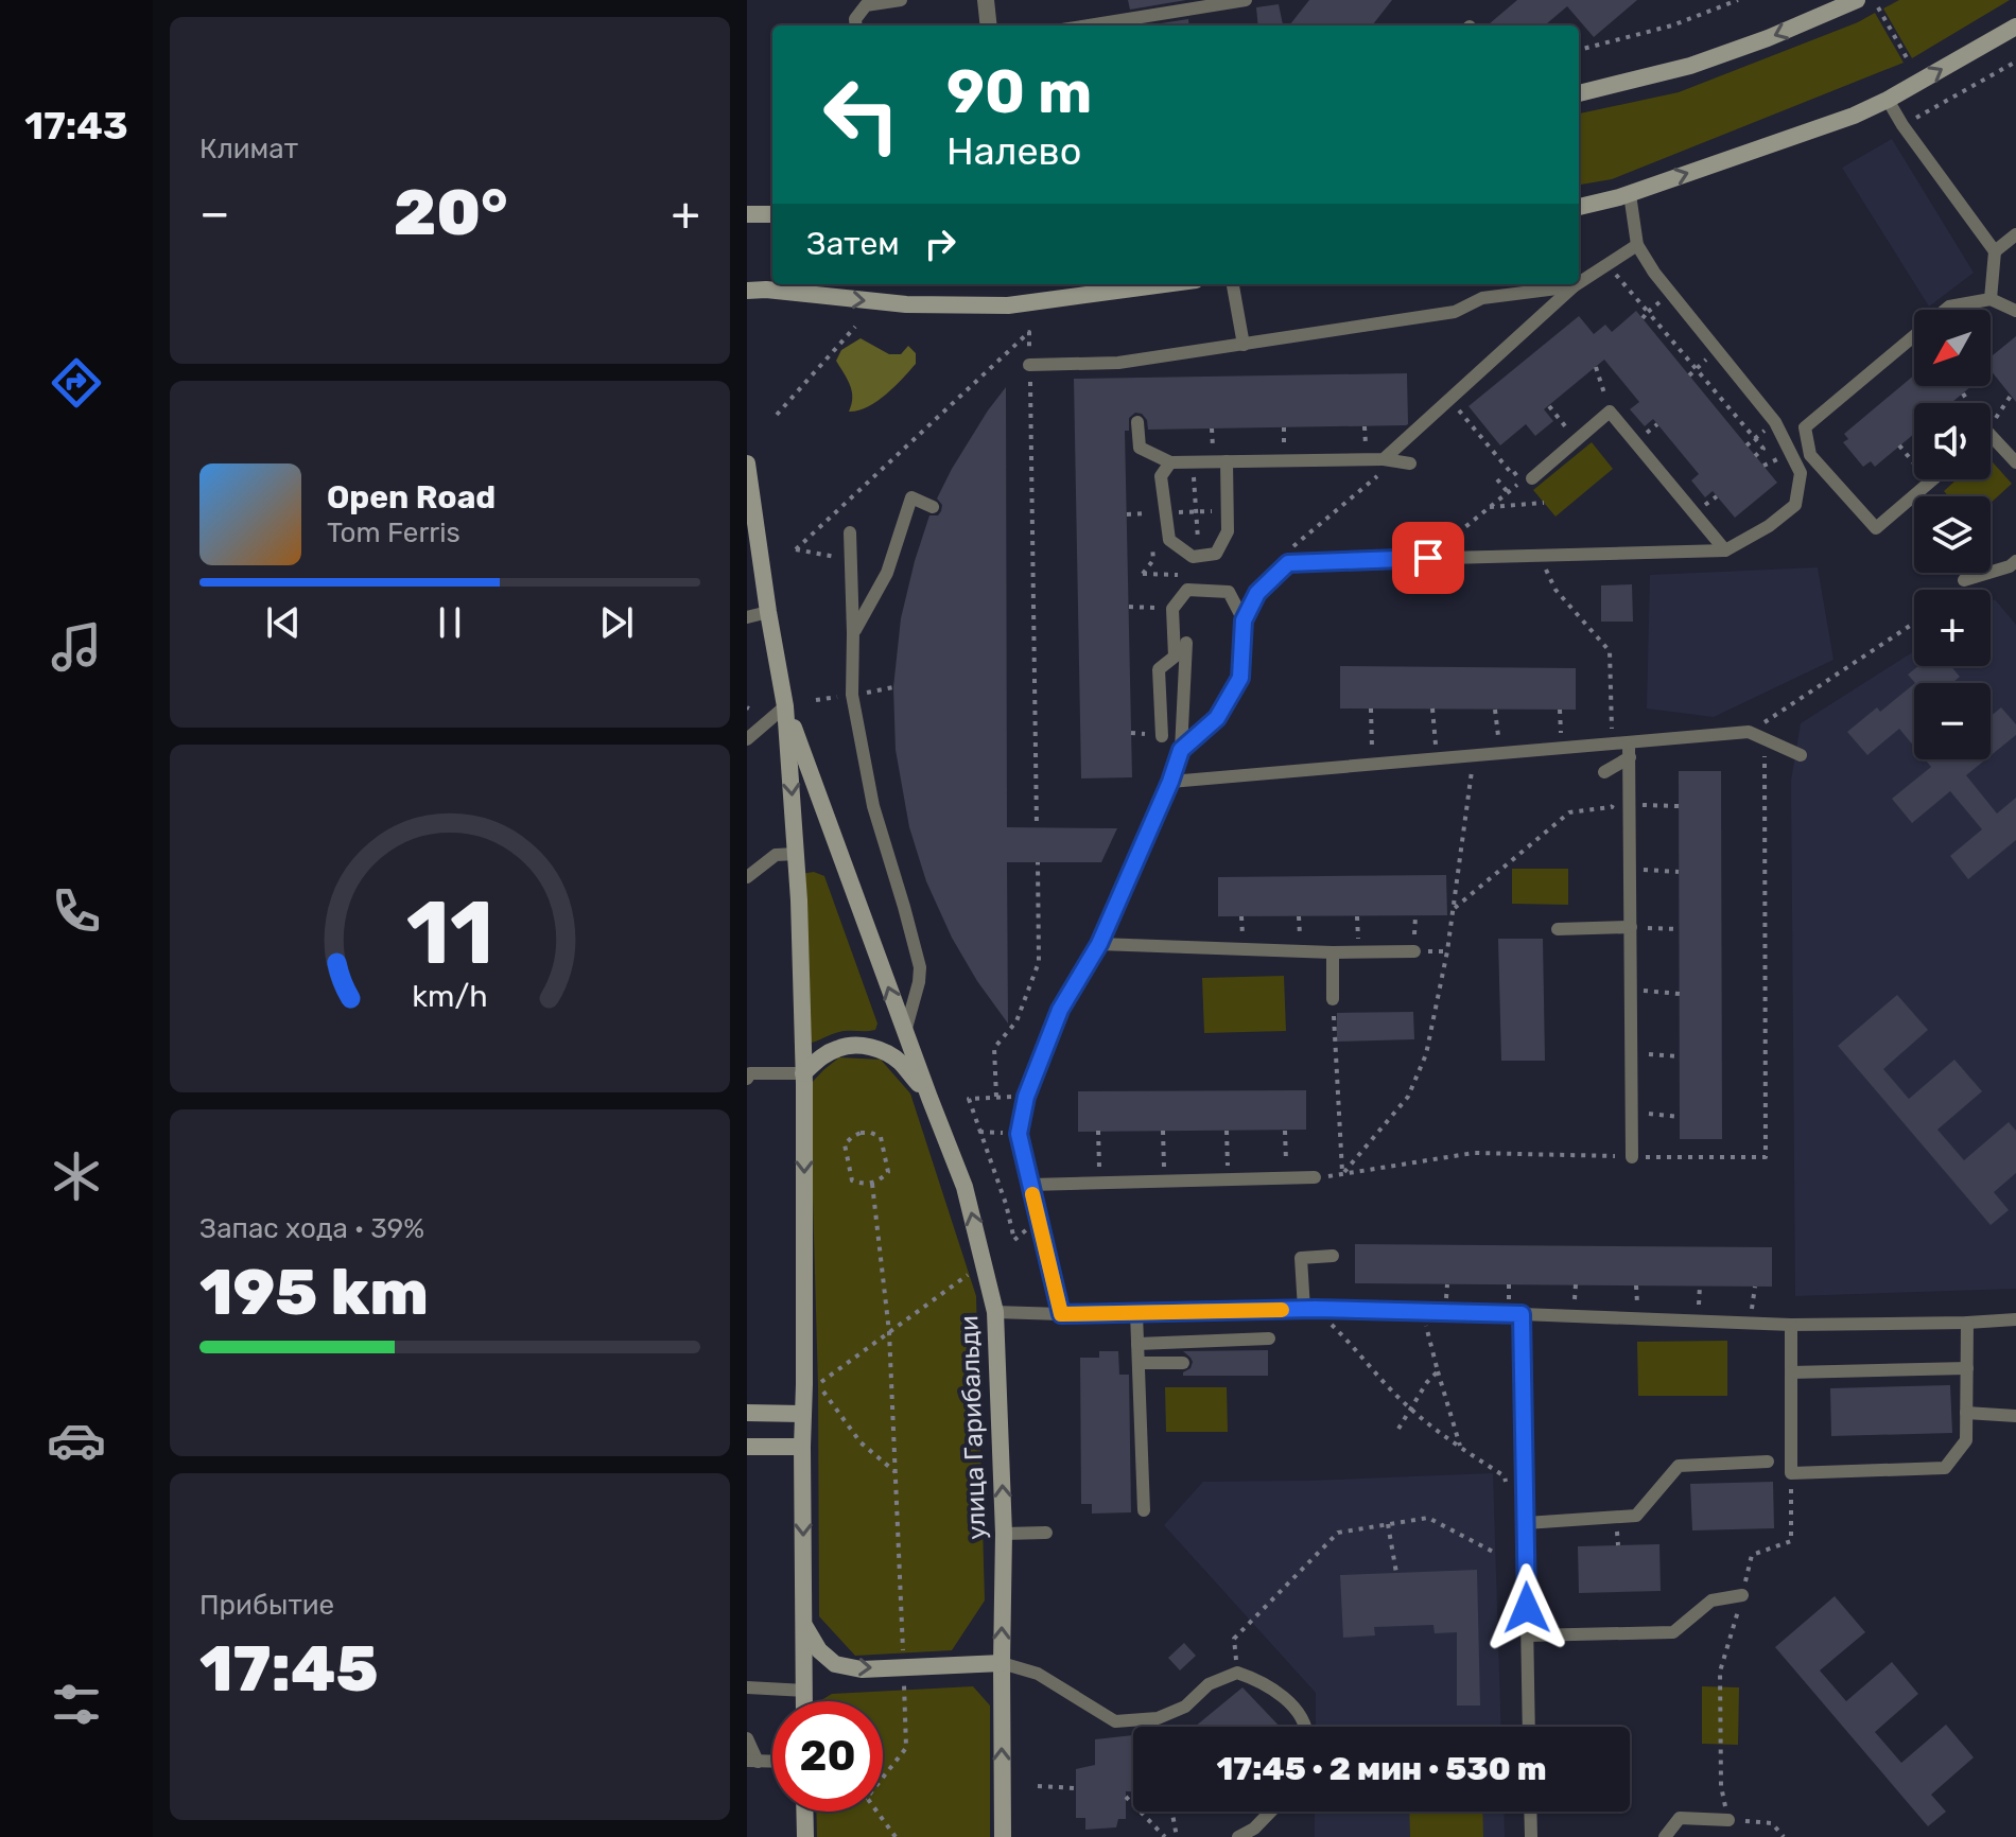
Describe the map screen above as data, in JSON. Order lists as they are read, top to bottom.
{
  "streets": {
    "street": ["улица Гарибальди"]
  },
  "north": "bottom left",
  "page": {
    "tabs": "17:43",
    "tile": [
      "Климат",
      ["Запас хода · 39%", "195 km"],
      ["Прибытие", "17:45"]
    ],
    "turn": ["90 m", "Налево"],
    "heat": ["−", "20°", "+"],
    "then": "Затем",
    "map_buttons": ["+", "−"],
    "song": ["Open Road", "Tom Ferris"],
    "limit": "20",
    "trip": "17:45 · 2 мин · 530 m",
    "gauge": ["11", "km/h"]
  }
}
